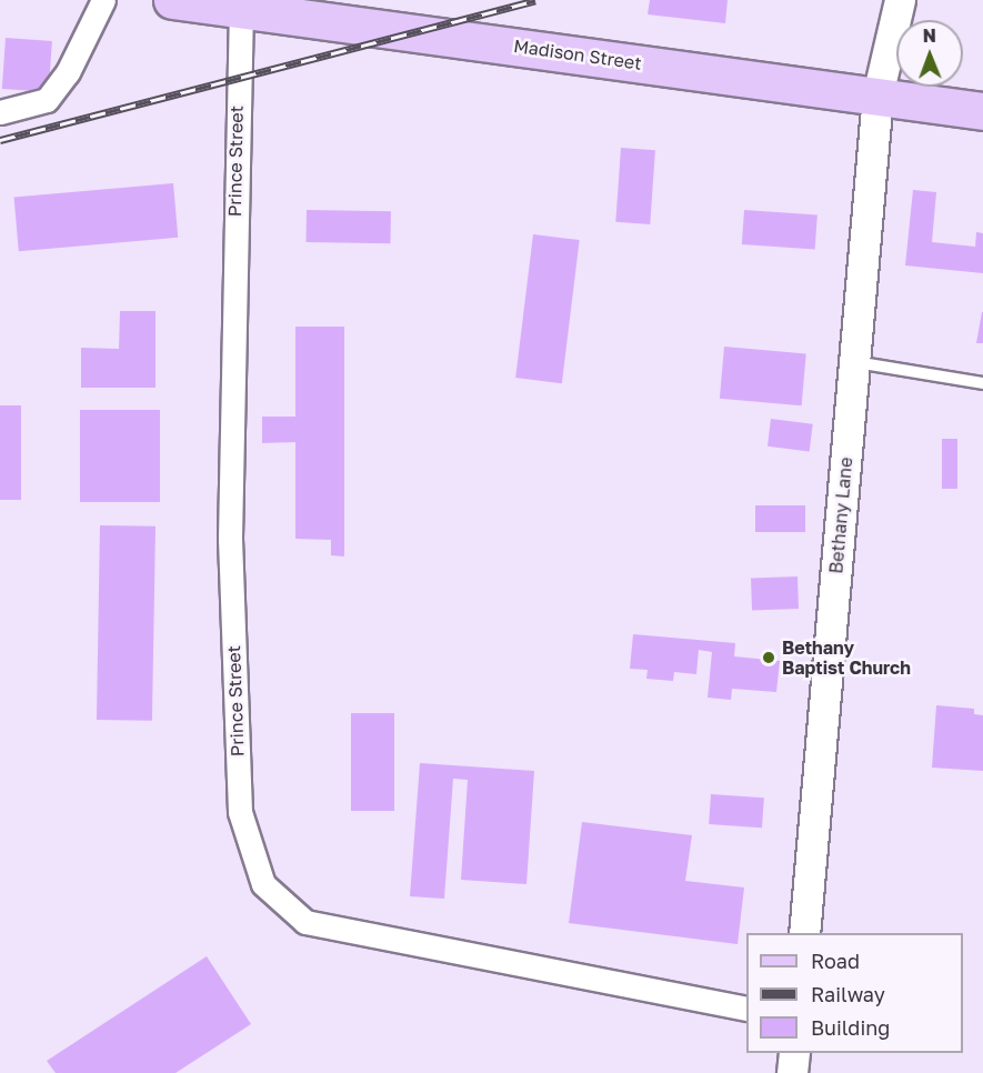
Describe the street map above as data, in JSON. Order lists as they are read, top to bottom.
{
  "streets": {
    "main road": ["Madison Street"],
    "street": ["Prince Street", "Bethany Lane"]
  },
  "crossings": [
    ["Madison Street", "Prince Street"],
    ["Madison Street", "Bethany Lane"]
  ],
  "places": ["Bethany Baptist Church"],
  "legend": ["Road", "Railway", "Building"],
  "north": "top"
}
